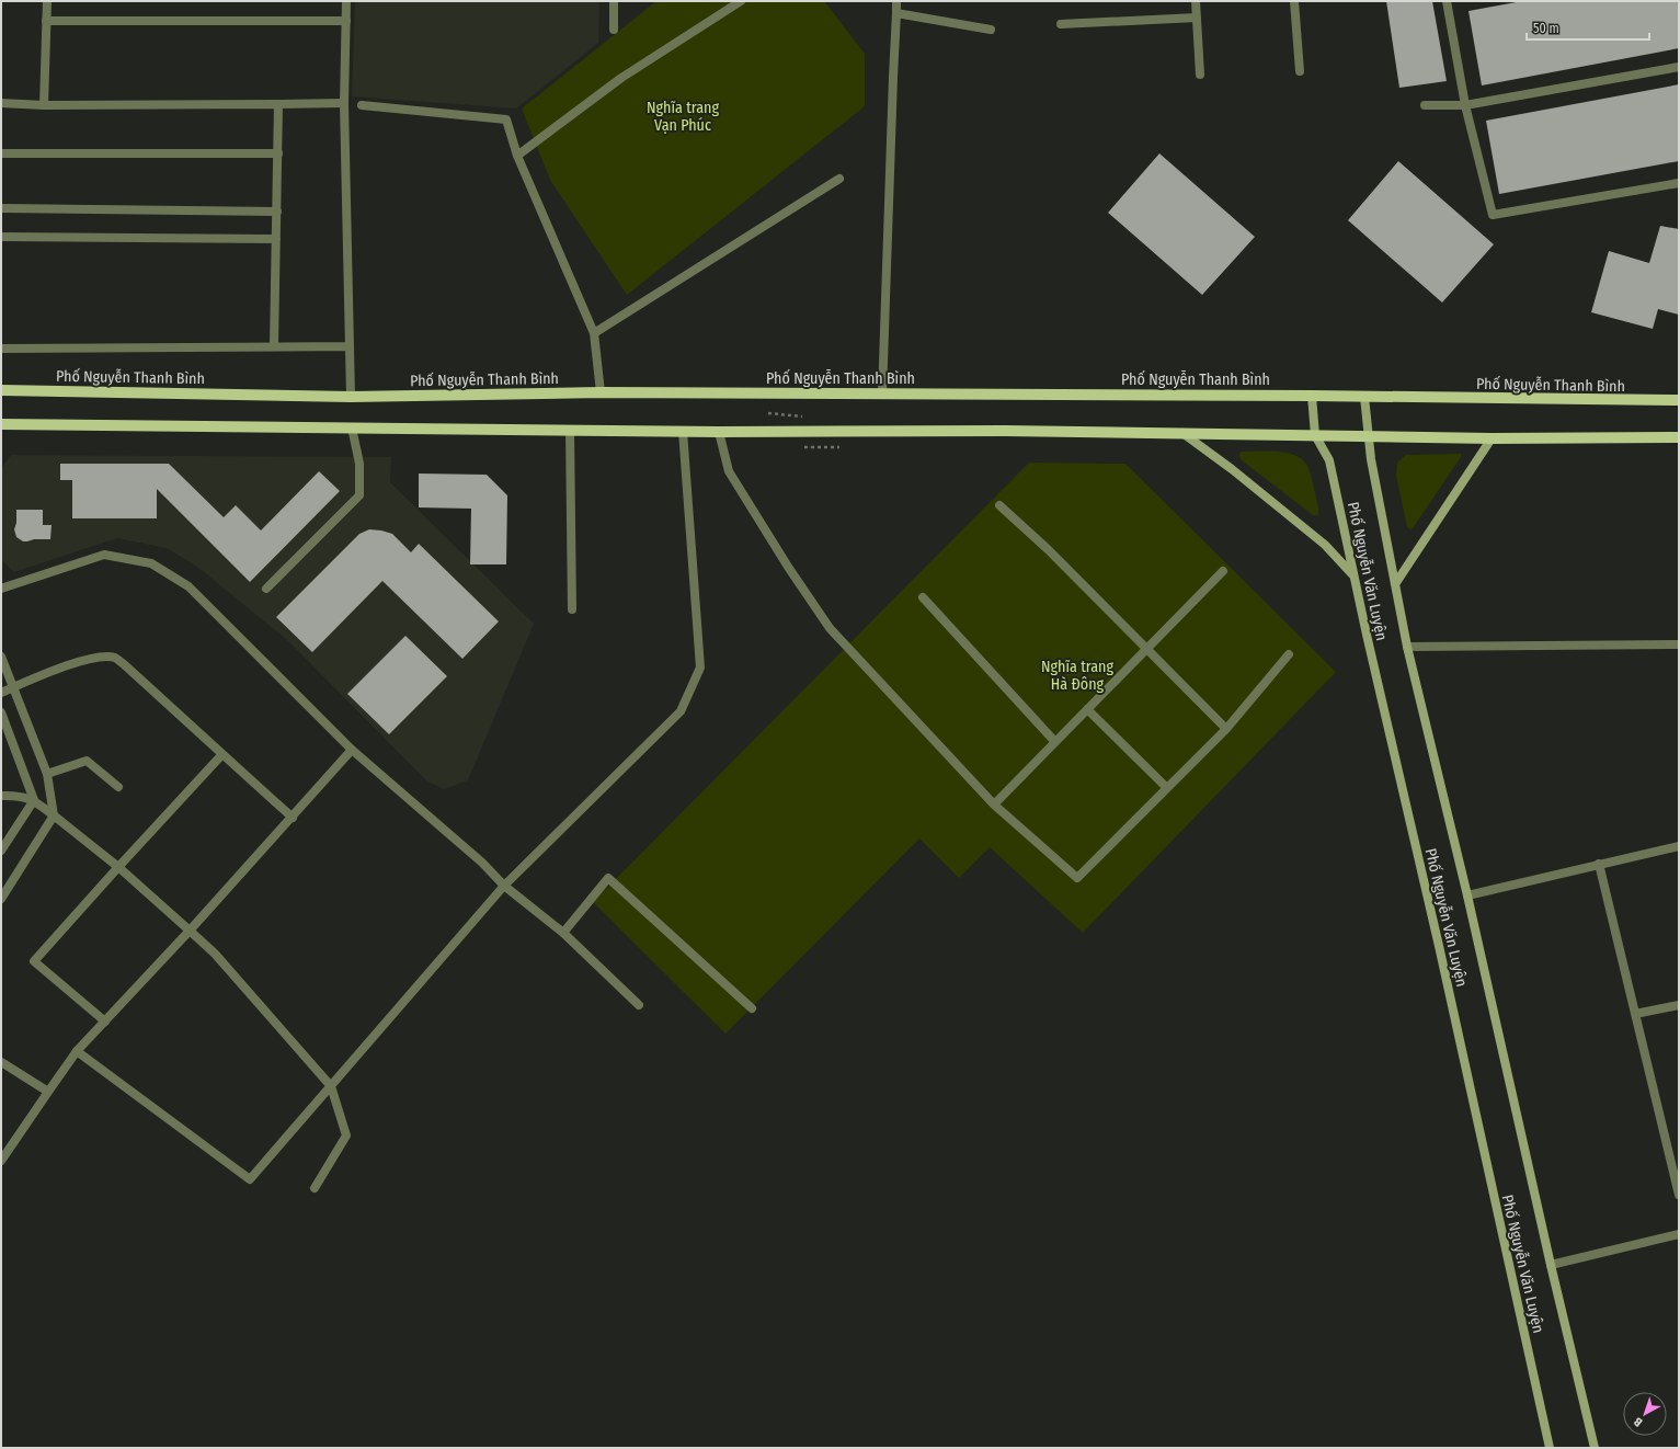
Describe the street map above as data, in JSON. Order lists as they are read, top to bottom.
{
  "streets": {
    "main road": ["Phố Nguyễn Thanh Bình", "Phố Nguyễn Văn Luyện"]
  },
  "crossings": [
    ["Phố Nguyễn Thanh Bình", "Phố Nguyễn Văn Luyện"]
  ],
  "parks": ["Nghĩa trang Vạn Phúc", "Nghĩa trang Hà Đông"],
  "scale_bar": "50 m",
  "north": "bottom left"
}
